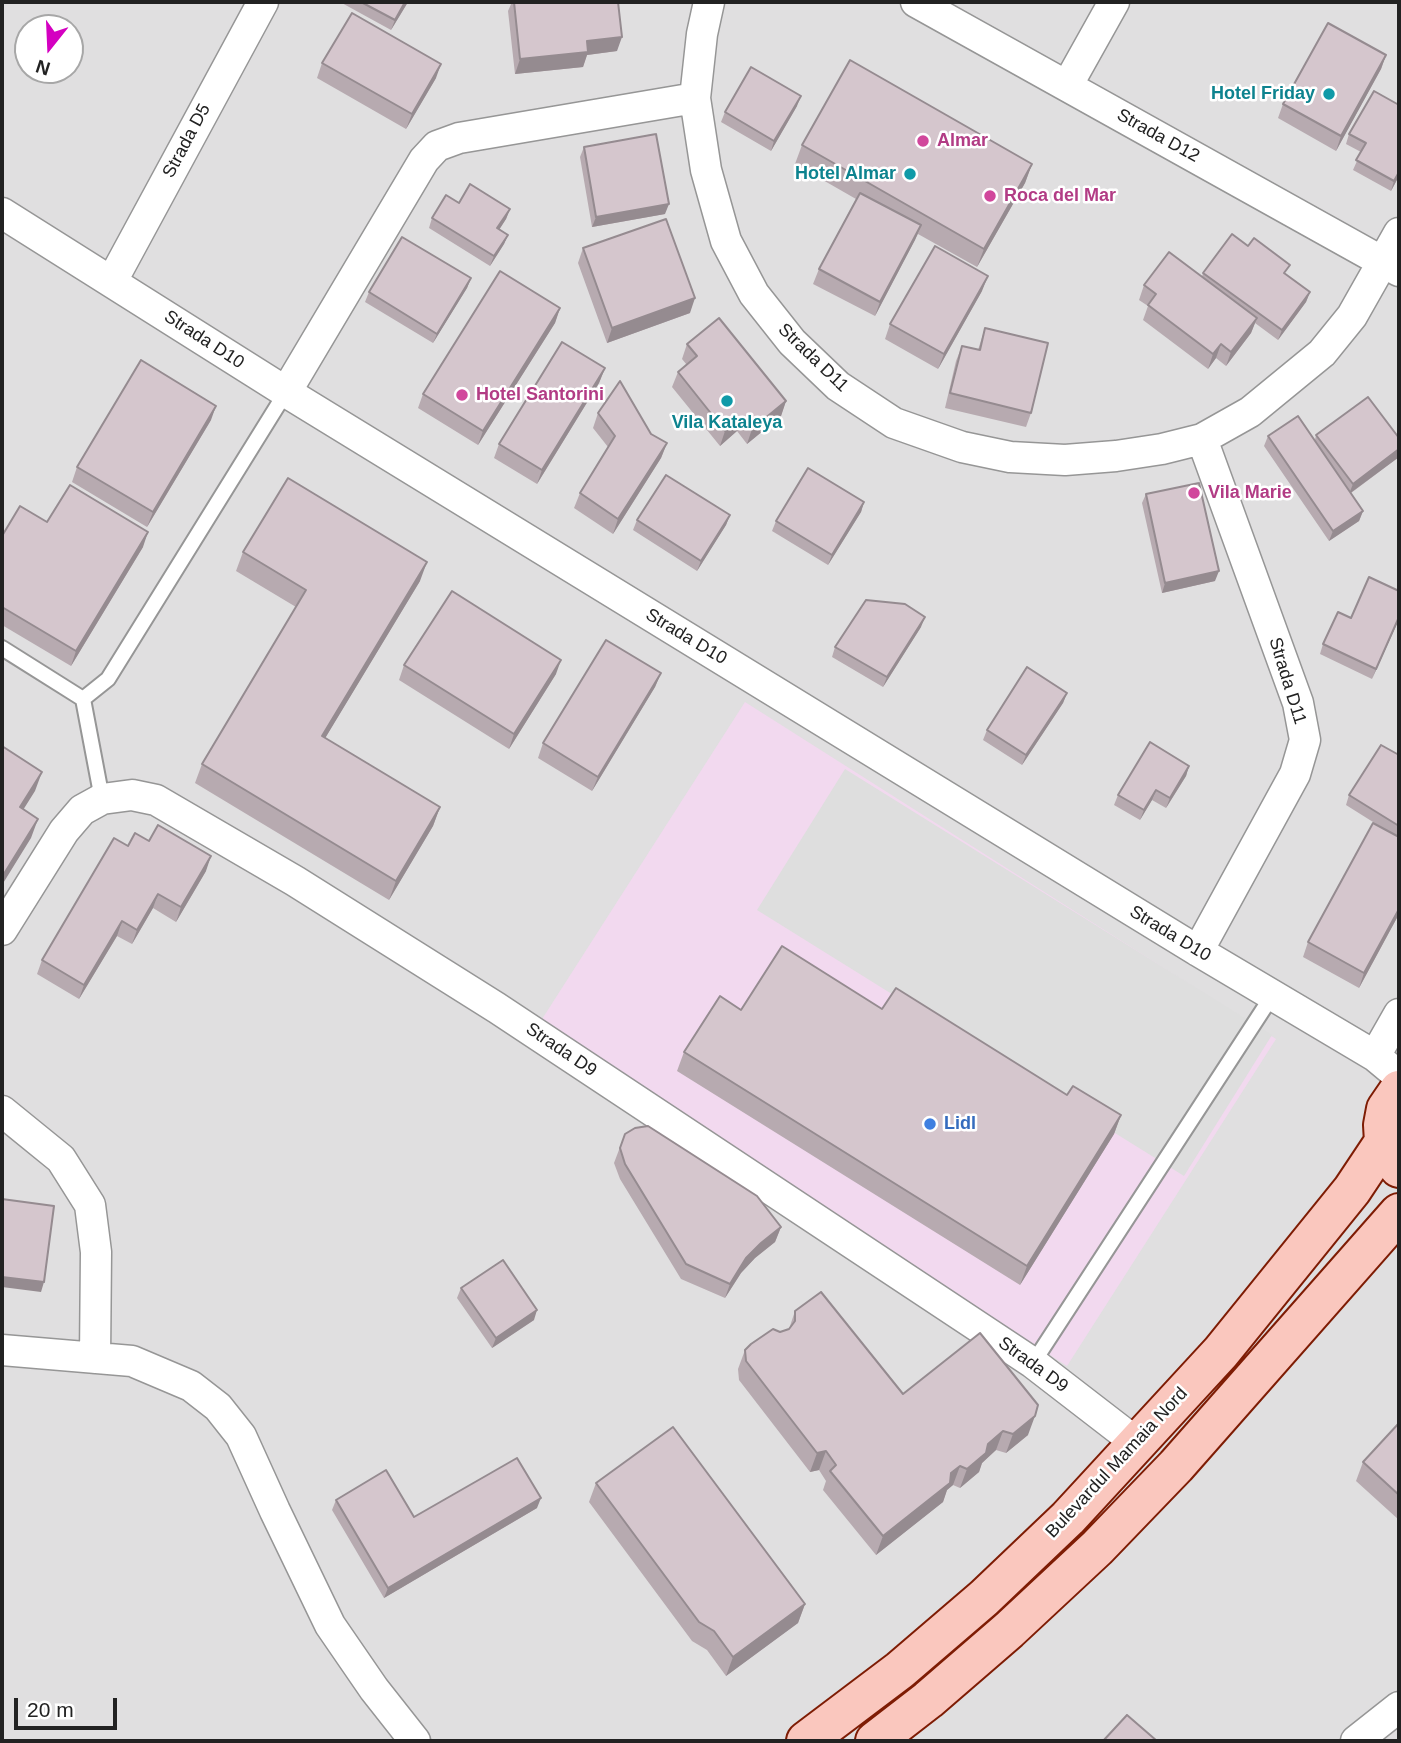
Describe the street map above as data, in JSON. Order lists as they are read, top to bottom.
{
  "streets": {
    "main road": ["Bulevardul Mamaia Nord"],
    "street": [
      "Strada D12",
      "Strada D5",
      "Strada D10",
      "Strada D11",
      "Strada D9"
    ]
  },
  "crossings": [
    ["Strada D12", "Strada D11"],
    ["Strada D5", "Strada D10"],
    ["Strada D10", "Strada D11"],
    ["Strada D9", "Bulevardul Mamaia Nord"]
  ],
  "places": [
    "Hotel Friday",
    "Almar",
    "Hotel Almar",
    "Roca del Mar",
    "Hotel Santorini",
    "Vila Kataleya",
    "Vila Marie",
    "Lidl"
  ],
  "scale_bar": "20 m",
  "north": "bottom"
}
